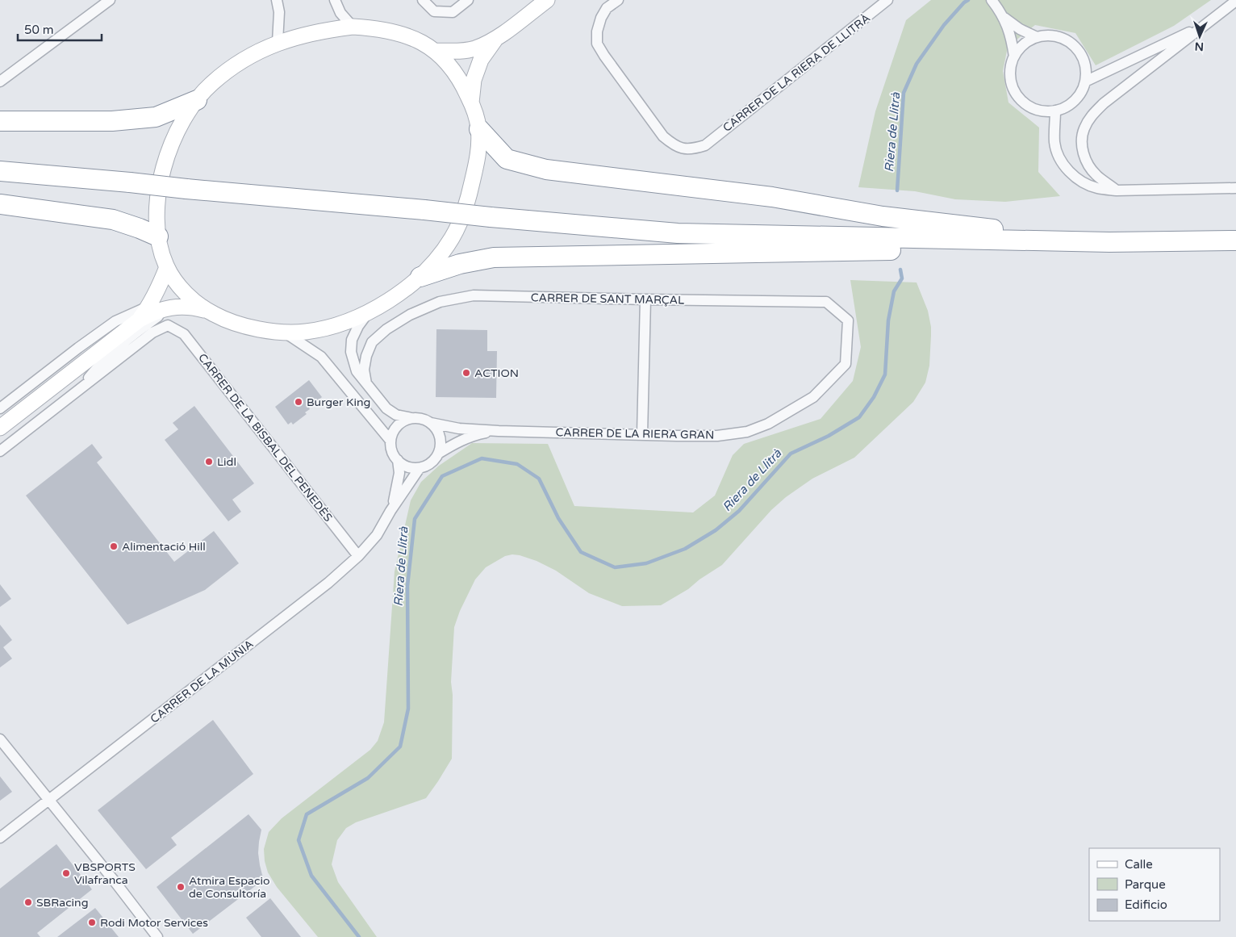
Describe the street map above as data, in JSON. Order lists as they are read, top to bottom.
{
  "streets": {
    "street": [
      "CARRER DE LA RIERA DE LLITRÀ",
      "CARRER DE SANT MARÇAL",
      "CARRER DE LA RIERA GRAN",
      "CARRER DE LA BISBAL DEL PENEDÈS",
      "CARRER DE LA MÚNIA"
    ]
  },
  "crossings": [
    ["CARRER DE SANT MARÇAL", "CARRER DE LA RIERA GRAN"],
    ["CARRER DE LA RIERA GRAN", "CARRER DE LA MÚNIA"],
    ["CARRER DE LA BISBAL DEL PENEDÈS", "CARRER DE LA MÚNIA"]
  ],
  "water": ["Riera de Llitrà"],
  "places": [
    "ACTION",
    "Burger King",
    "Lidl",
    "Alimentació Hill",
    "VBSPORTS Vilafranca",
    "Atmira Espacio de Consultoría",
    "SBRacing",
    "Rodi Motor Services"
  ],
  "legend": ["Calle", "Parque", "Edificio"],
  "scale_bar": "50 m",
  "north": "bottom"
}
